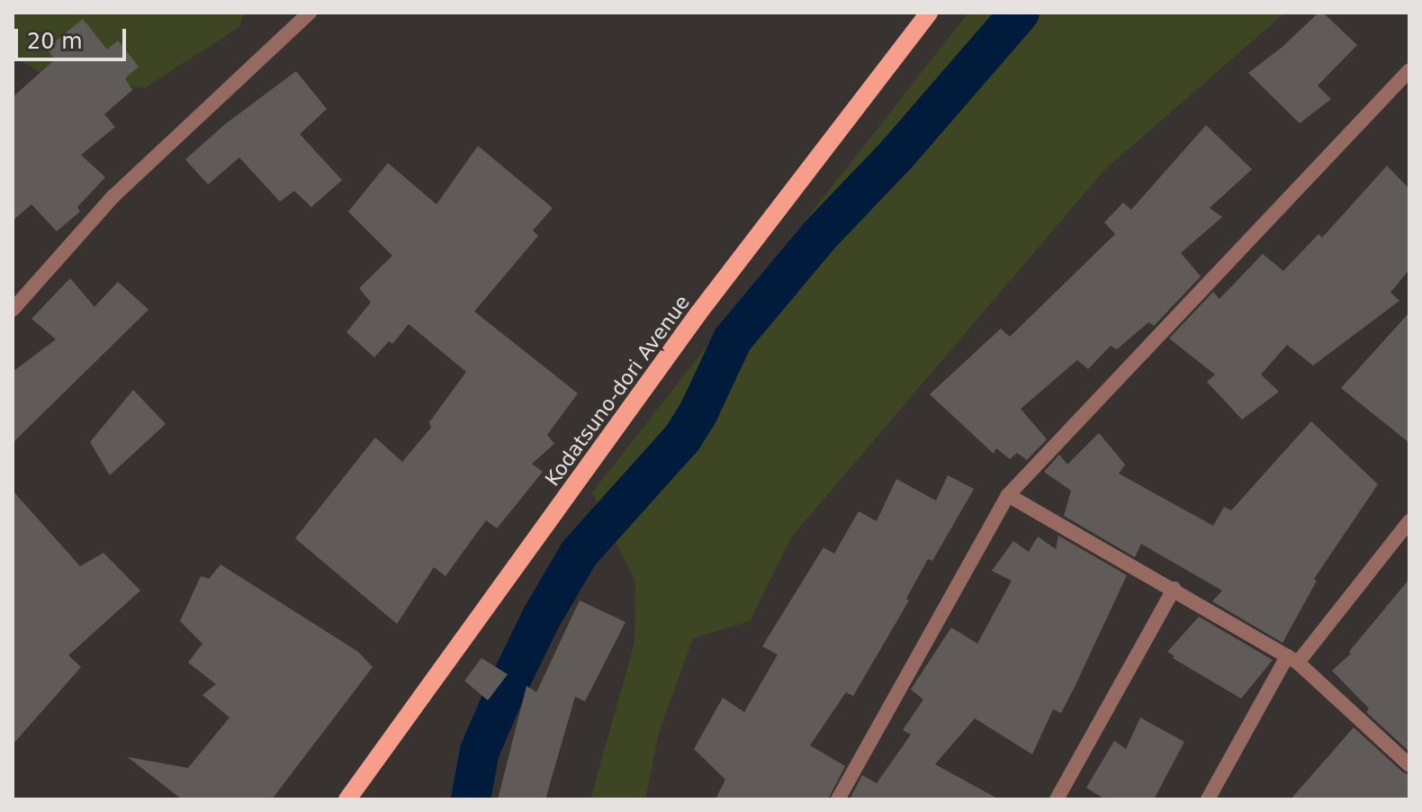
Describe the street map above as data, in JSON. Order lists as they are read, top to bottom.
{
  "streets": {
    "main road": ["Kodatsuno-dori Avenue"]
  },
  "scale_bar": "20 m"
}
